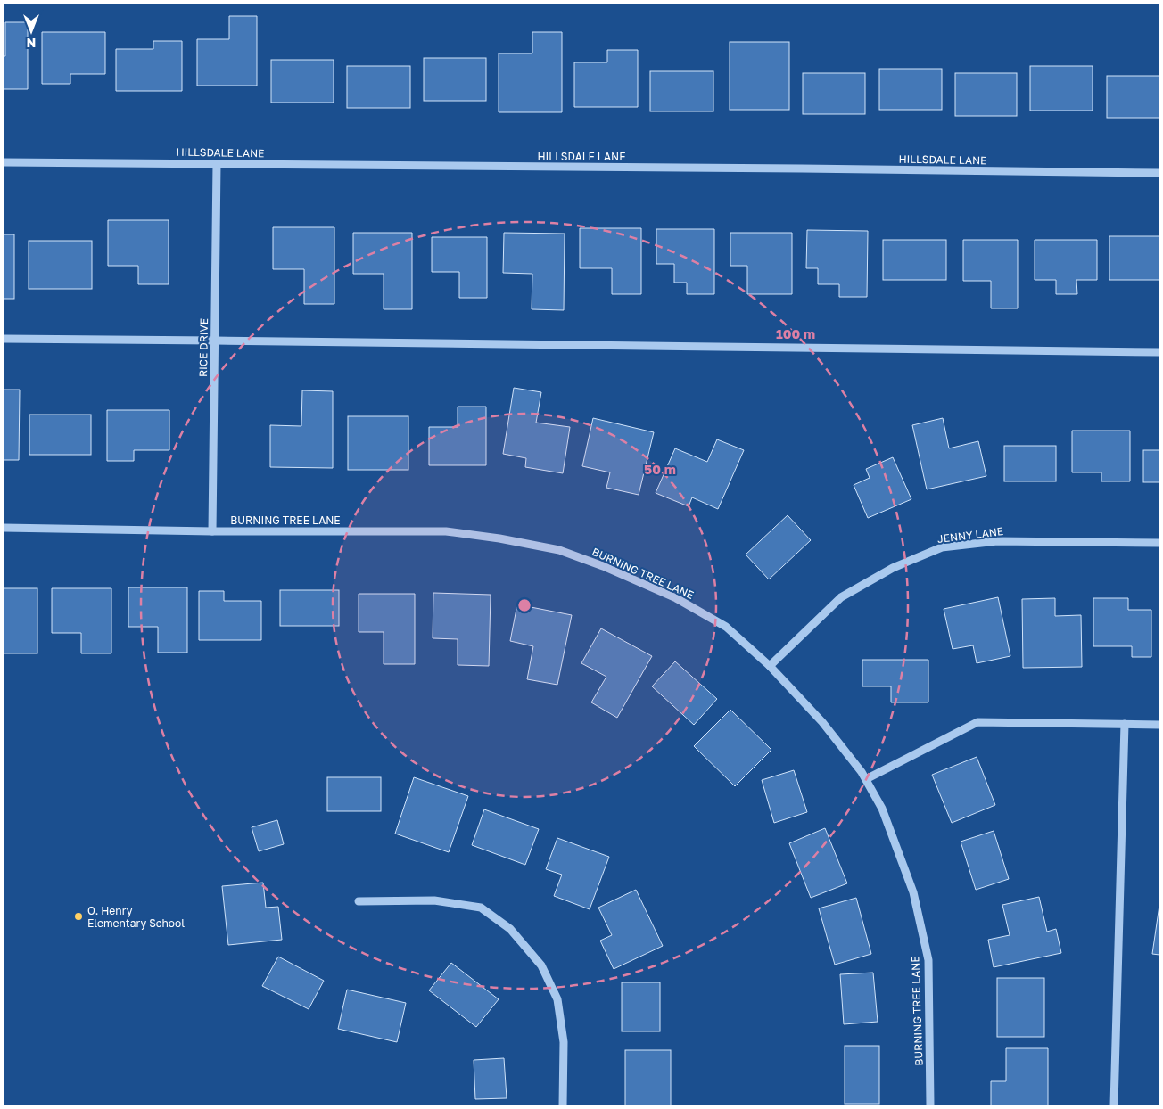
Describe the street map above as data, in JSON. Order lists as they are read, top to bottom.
{
  "streets": {
    "street": [
      "HILLSDALE LANE",
      "RICE DRIVE",
      "BURNING TREE LANE",
      "JENNY LANE"
    ]
  },
  "crossings": [
    ["HILLSDALE LANE", "RICE DRIVE"],
    ["RICE DRIVE", "BURNING TREE LANE"],
    ["BURNING TREE LANE", "JENNY LANE"]
  ],
  "places": ["O. Henry Elementary School"],
  "north": "bottom",
  "rings": ["100 m", "50 m"]
}
